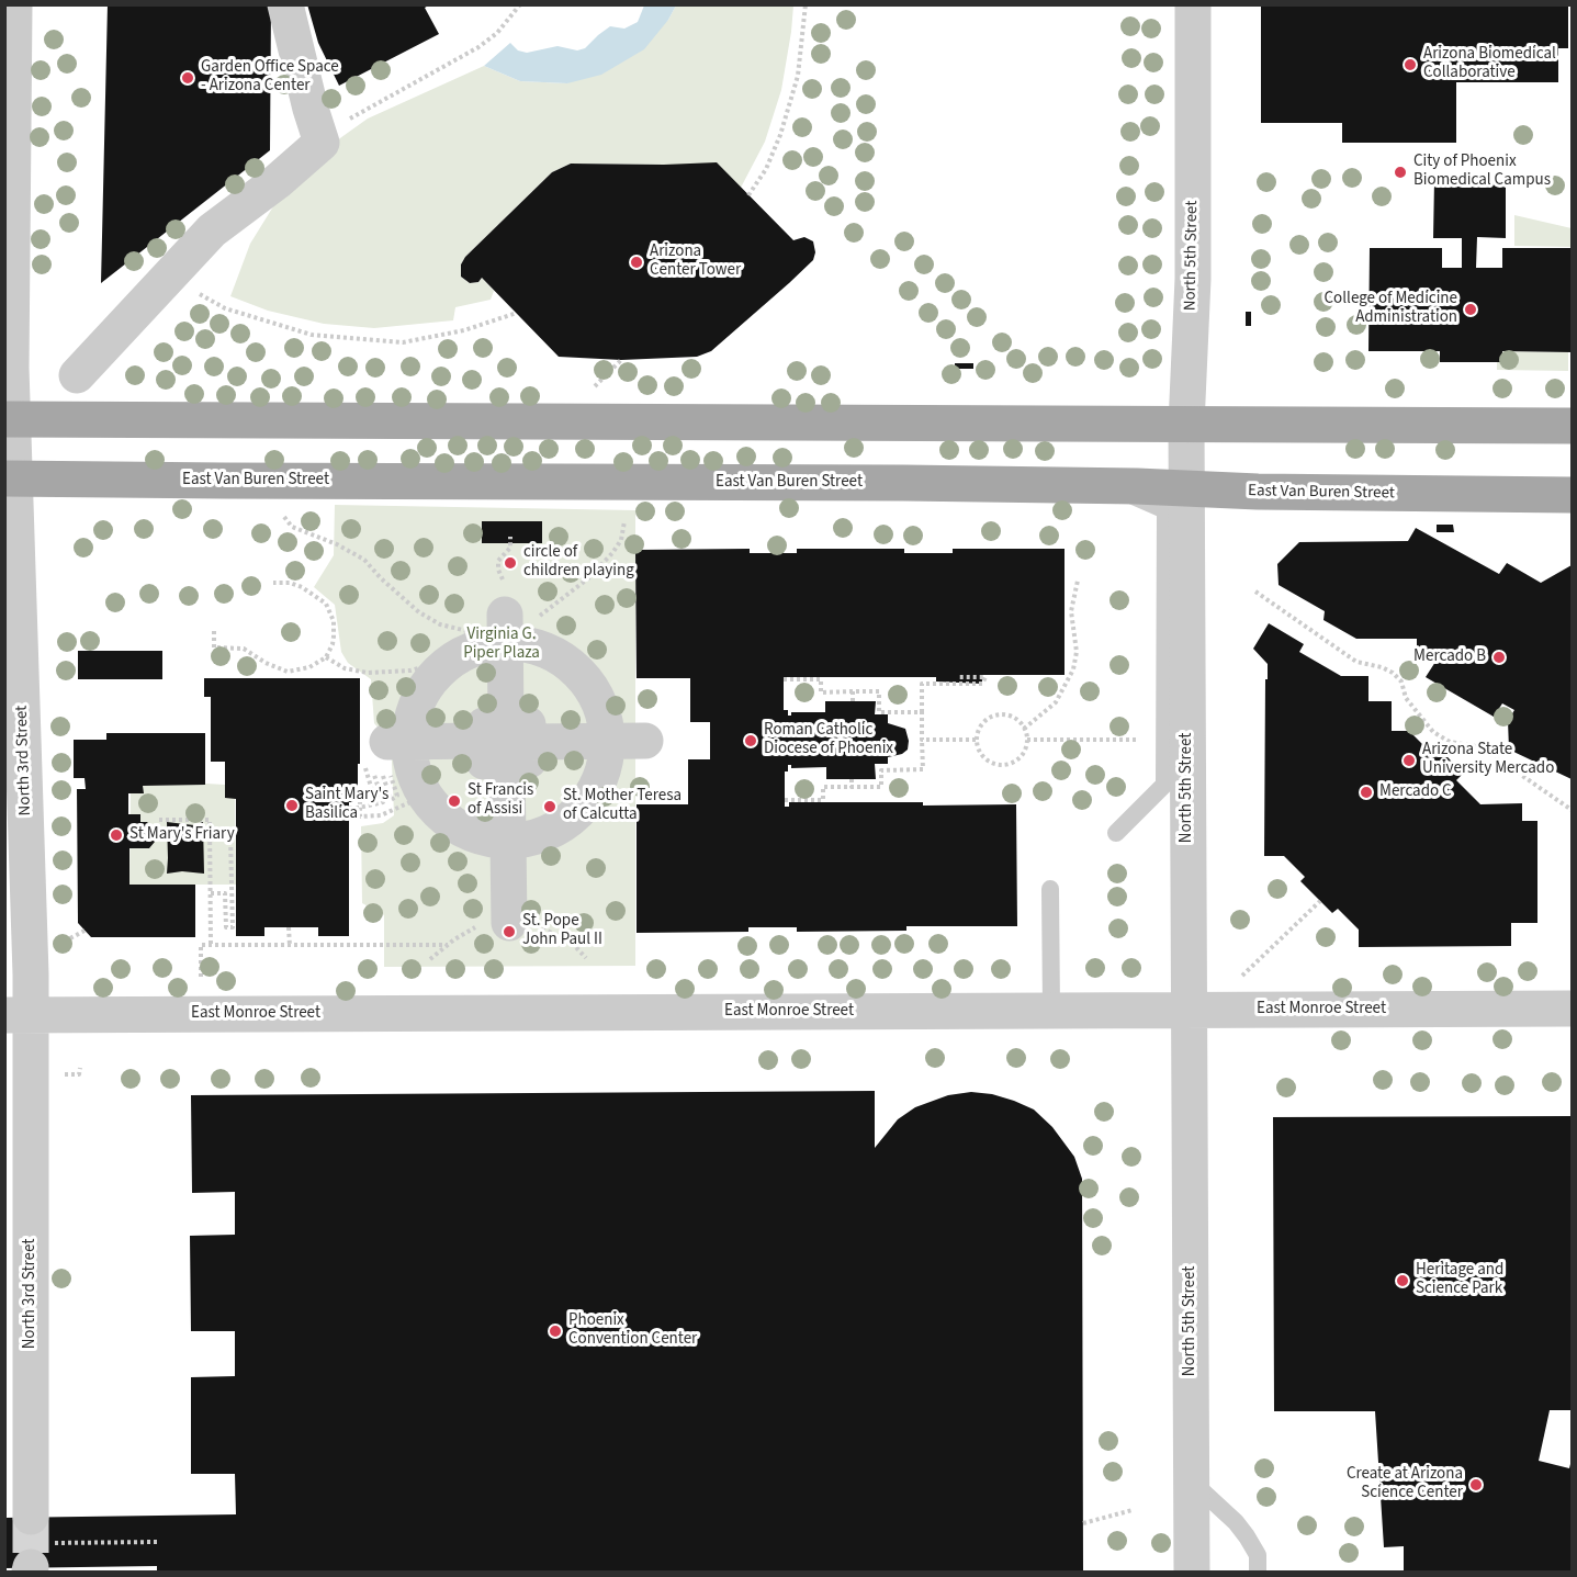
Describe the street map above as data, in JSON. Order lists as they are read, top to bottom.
{
  "streets": {
    "main road": ["East Van Buren Street"],
    "street": ["North 5th Street", "North 3rd Street", "East Monroe Street"]
  },
  "crossings": [
    ["North 5th Street", "East Van Buren Street"],
    ["North 5th Street", "East Monroe Street"],
    ["East Van Buren Street", "North 3rd Street"],
    ["North 3rd Street", "East Monroe Street"]
  ],
  "parks": ["Virginia G. Piper Plaza"],
  "places": [
    "Arizona Biomedical Collaborative",
    "Garden Office Space - Arizona Center",
    "City of Phoenix Biomedical Campus",
    "Arizona Center Tower",
    "College of Medicine Administration",
    "circle of children playing",
    "Mercado B",
    "Roman Catholic Diocese of Phoenix",
    "Arizona State University Mercado",
    "Mercado C",
    "St Francis of Assisi",
    "Saint Mary's Basilica",
    "St. Mother Teresa of Calcutta",
    "St Mary's Friary",
    "St. Pope John Paul II",
    "Heritage and Science Park",
    "Phoenix Convention Center",
    "Create at Arizona Science Center"
  ]
}
